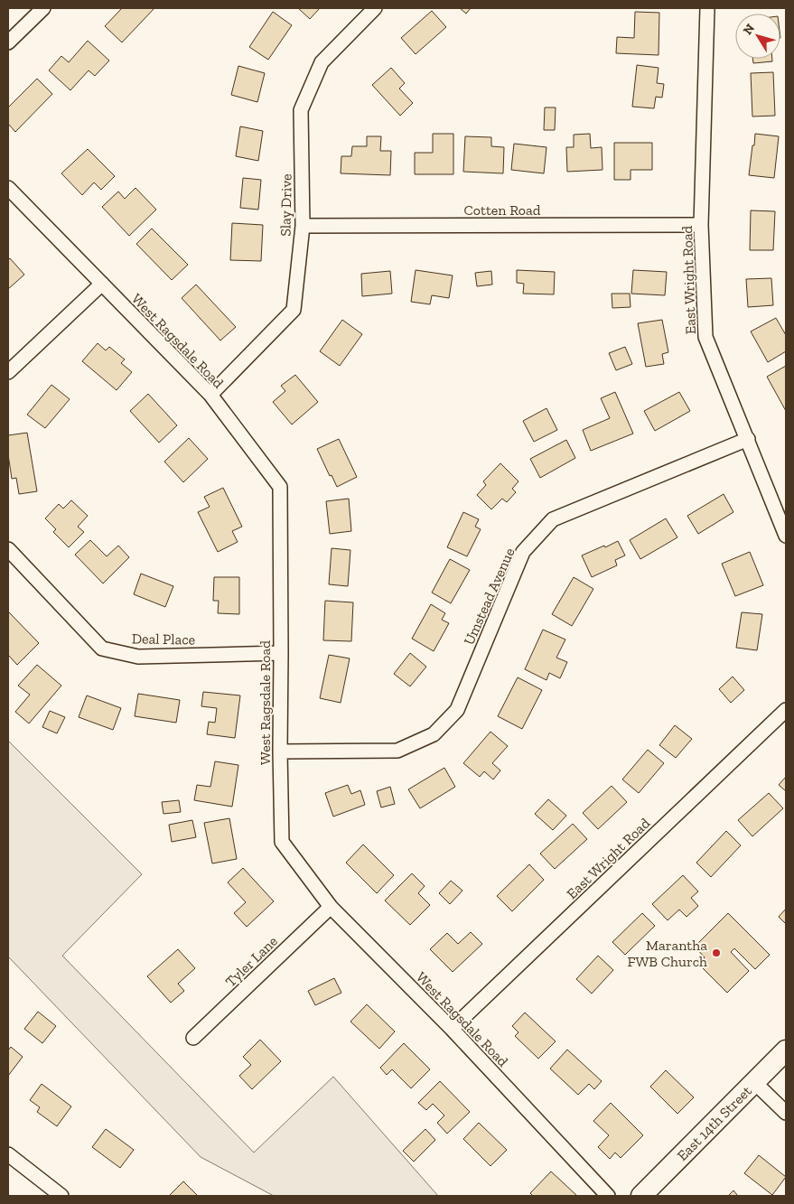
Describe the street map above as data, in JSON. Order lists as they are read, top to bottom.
{
  "streets": {
    "street": [
      "Slay Drive",
      "Cotten Road",
      "East Wright Road",
      "West Ragsdale Road",
      "Umstead Avenue",
      "Deal Place",
      "Tyler Lane",
      "East 14th Street"
    ]
  },
  "crossings": [
    ["Slay Drive", "Cotten Road"],
    ["Slay Drive", "West Ragsdale Road"],
    ["Cotten Road", "East Wright Road"],
    ["East Wright Road", "West Ragsdale Road"],
    ["East Wright Road", "Umstead Avenue"],
    ["West Ragsdale Road", "Umstead Avenue"],
    ["West Ragsdale Road", "Deal Place"],
    ["West Ragsdale Road", "Tyler Lane"]
  ],
  "places": ["Marantha FWB Church"],
  "north": "top left"
}
